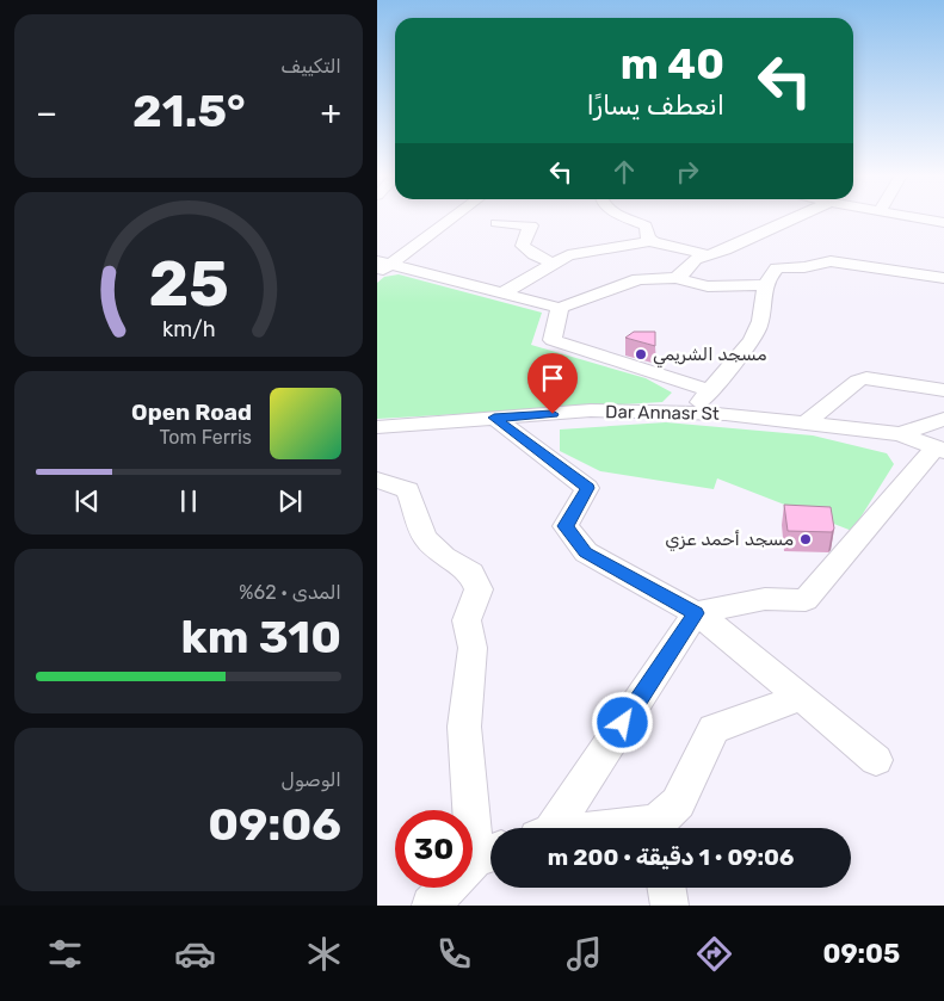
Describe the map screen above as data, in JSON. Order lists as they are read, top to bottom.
{
  "streets": {
    "street": ["Dar Annasr St"]
  },
  "places": ["مسجد الشريمي", "مسجد أحمد عزي"],
  "page": {
    "tile": [
      "التكييف",
      ["المدى · 62%", "310 km"],
      ["الوصول", "09:06"]
    ],
    "turn": ["40 m", "انعطف يسارًا"],
    "heat": ["−", "21.5°", "+"],
    "song": ["Open Road", "Tom Ferris"],
    "limit": "30",
    "trip": "09:06 · 1 دقيقة · 200 m",
    "tabs": "09:05",
    "gauge": ["25", "km/h"]
  }
}
